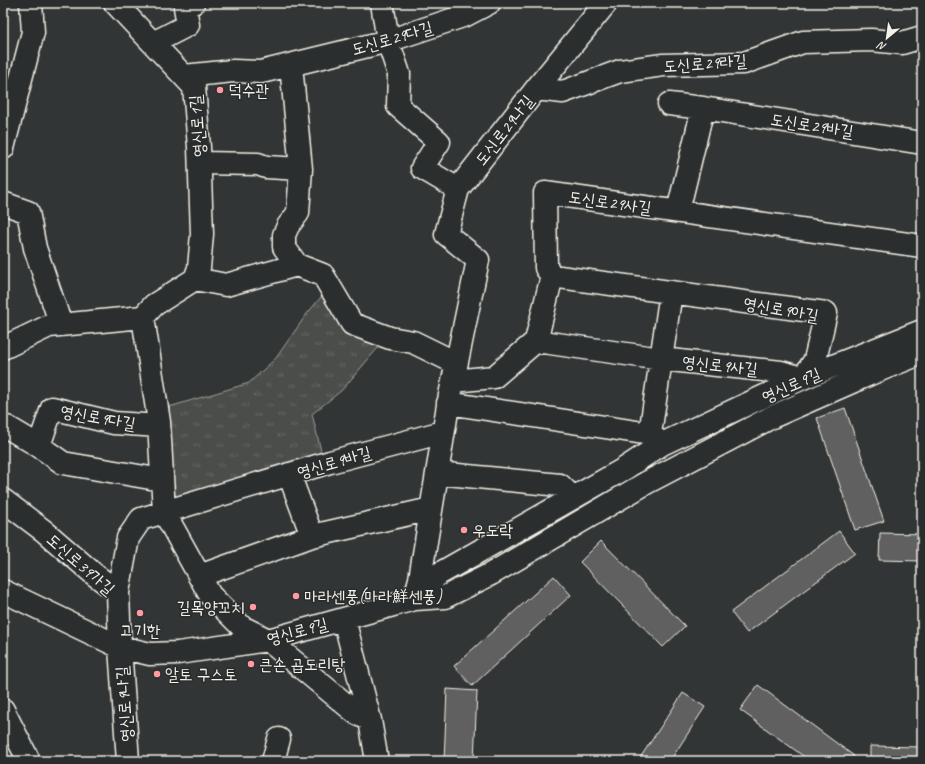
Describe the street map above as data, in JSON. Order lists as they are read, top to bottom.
{
  "streets": {
    "street": [
      "도신로29다길",
      "도신로29라길",
      "도신로29바길",
      "영신로1길",
      "도신로29나길",
      "도신로29사길",
      "영신로9아길",
      "영신로9사길",
      "영신로9길",
      "영신로9다길",
      "영신로9바길",
      "도신로39가길",
      "영신로9나길"
    ]
  },
  "crossings": [
    ["도신로29다길", "영신로1길"],
    ["도신로29라길", "도신로29나길"],
    ["도신로29사길", "영신로9아길"],
    ["영신로9아길", "영신로9사길"],
    ["영신로9아길", "영신로9길"],
    ["영신로9사길", "영신로9길"],
    ["영신로9길", "영신로9다길"],
    ["영신로9길", "도신로39가길"],
    ["영신로9길", "영신로9나길"],
    ["도신로39가길", "영신로9나길"]
  ],
  "places": [
    "덕수관",
    "우도락",
    "마라센풍(마라鮮센풍)",
    "길목양꼬치",
    "고기한",
    "큰손 곱도리탕",
    "알토 구스토"
  ],
  "north": "bottom left"
}
